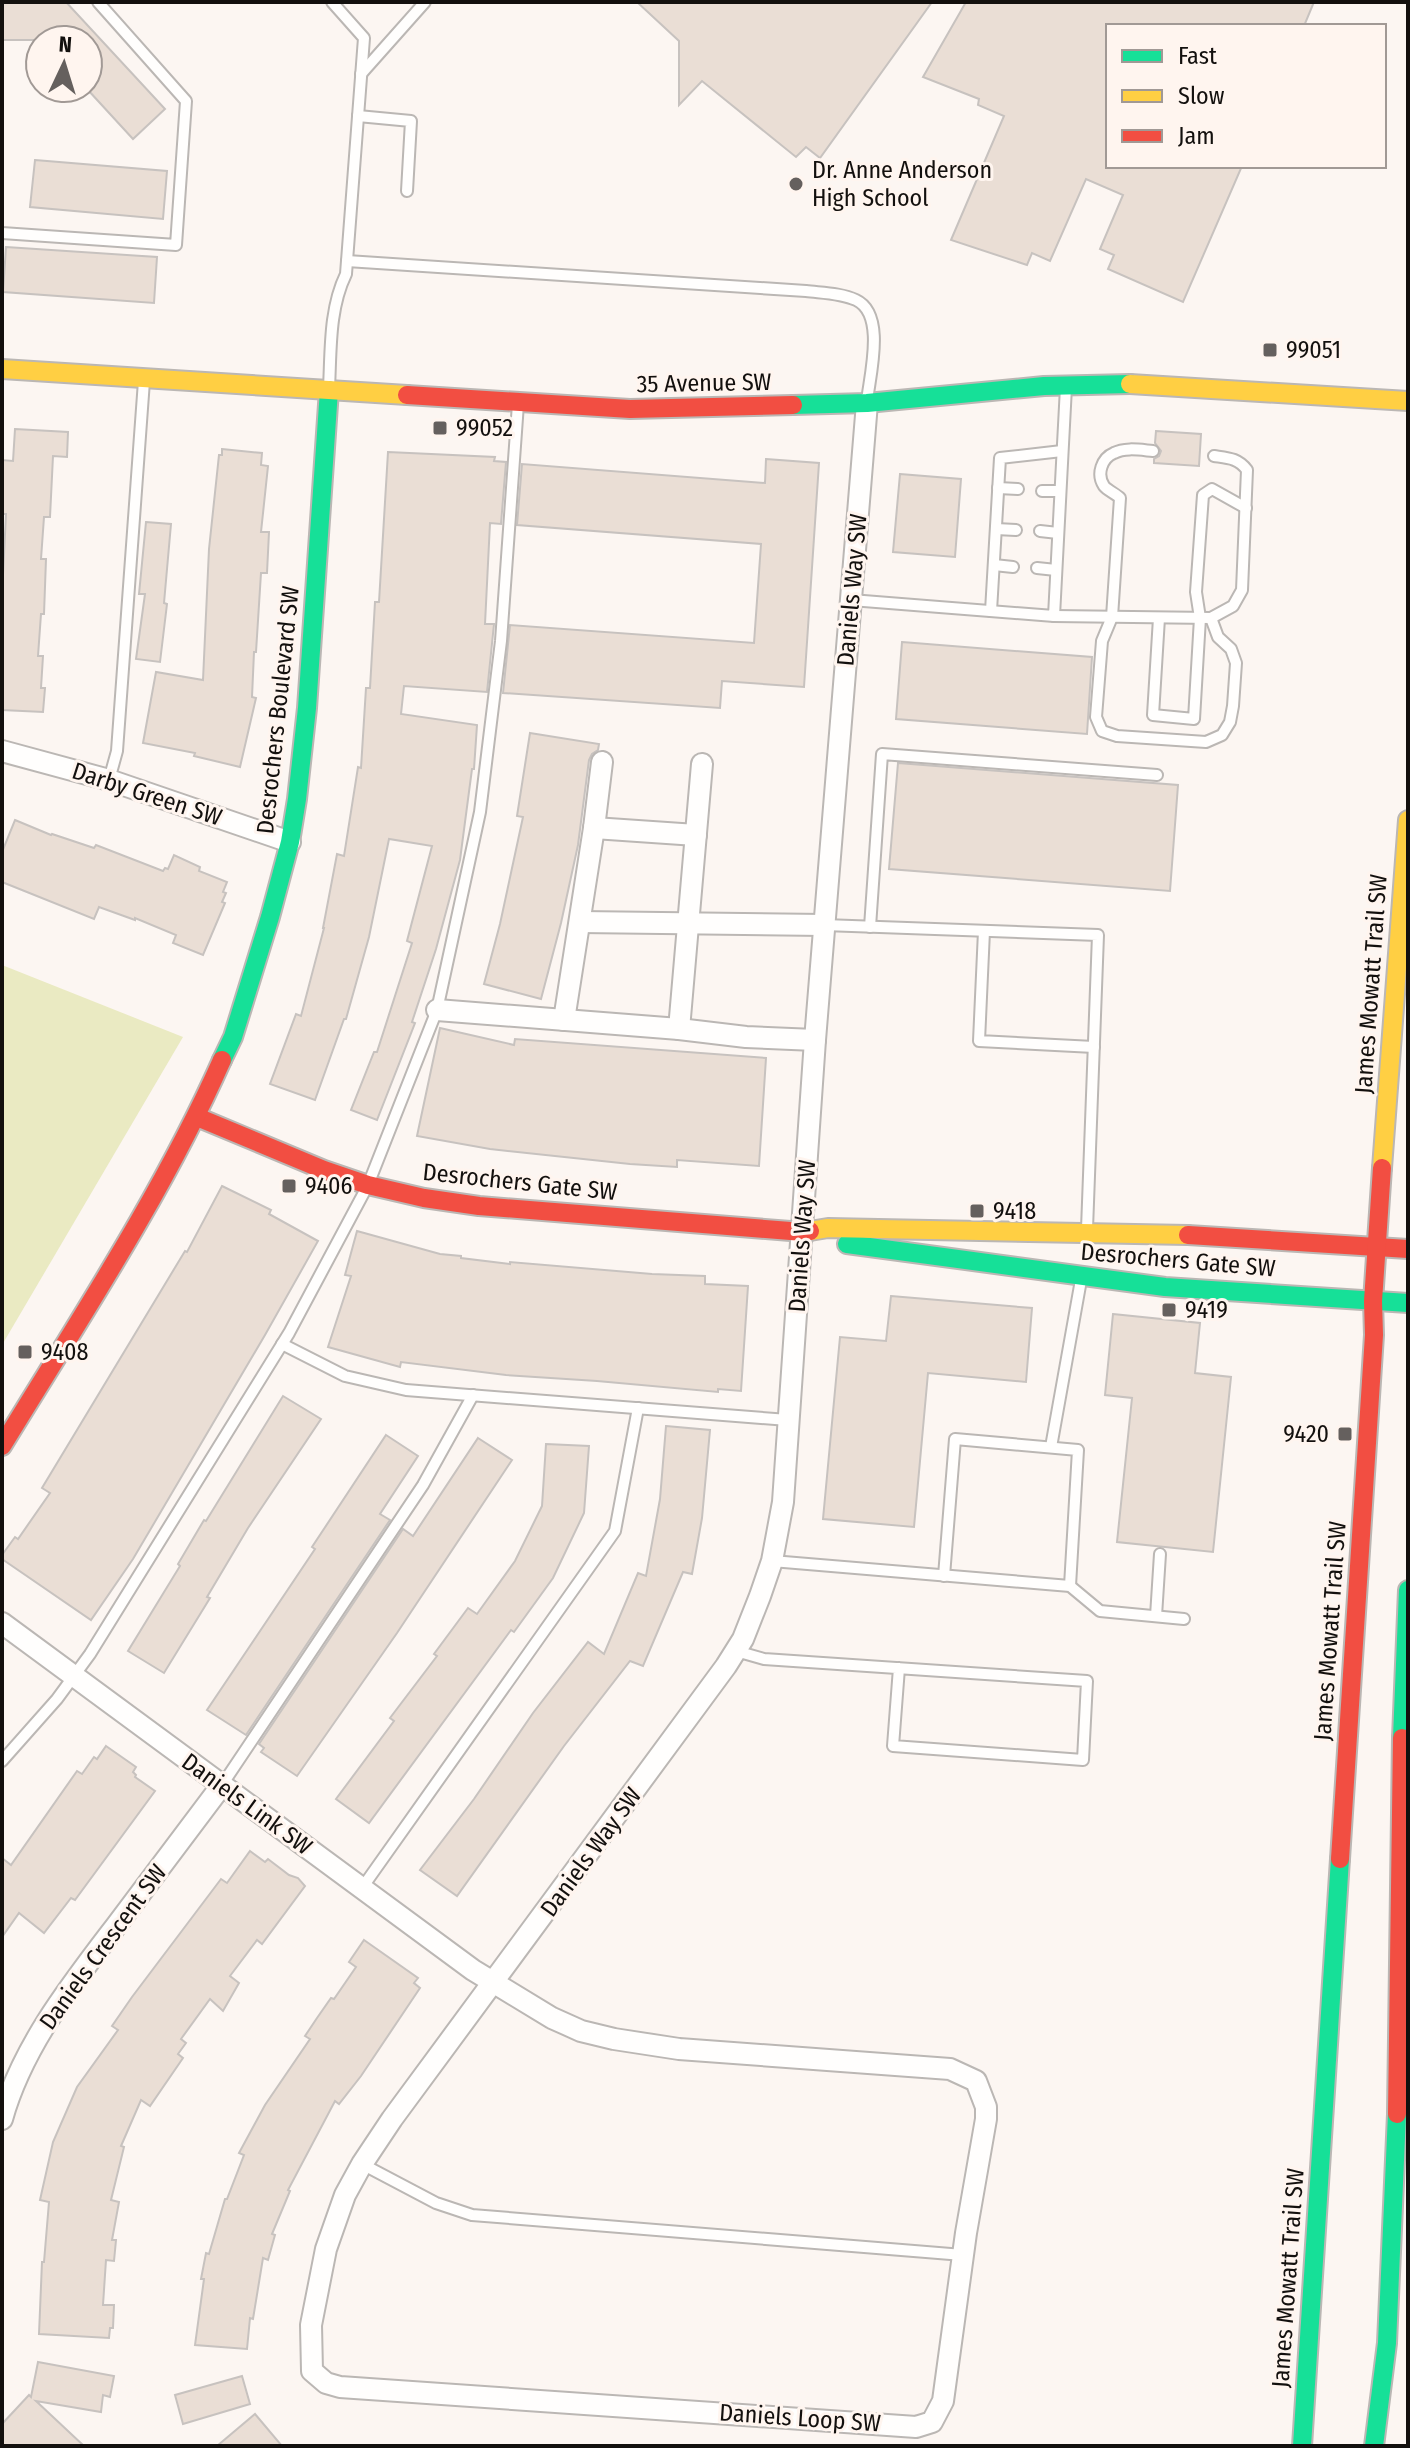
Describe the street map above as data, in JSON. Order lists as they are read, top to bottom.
{
  "streets": {
    "street": [
      "35 Avenue SW",
      "Daniels Way SW",
      "Desrochers Boulevard SW",
      "Darby Green SW",
      "James Mowatt Trail SW",
      "Desrochers Gate SW",
      "Daniels Link SW",
      "Daniels Crescent SW",
      "Daniels Loop SW"
    ]
  },
  "crossings": [
    ["35 Avenue SW", "Daniels Way SW"],
    ["35 Avenue SW", "Desrochers Boulevard SW"],
    ["Daniels Way SW", "Desrochers Gate SW"],
    ["Daniels Way SW", "Daniels Link SW"],
    ["Daniels Way SW", "Daniels Loop SW"],
    ["Desrochers Boulevard SW", "Darby Green SW"],
    ["Desrochers Boulevard SW", "Desrochers Gate SW"],
    ["James Mowatt Trail SW", "Desrochers Gate SW"],
    ["Daniels Link SW", "Daniels Crescent SW"],
    ["Daniels Link SW", "Daniels Loop SW"]
  ],
  "places": {
    "other": ["Dr. Anne Anderson High School"],
    "transit": [
      "99051",
      "99052",
      "9406",
      "9418",
      "9419",
      "9408",
      "9420"
    ]
  },
  "legend": ["Fast", "Slow", "Jam"],
  "north": "top"
}
